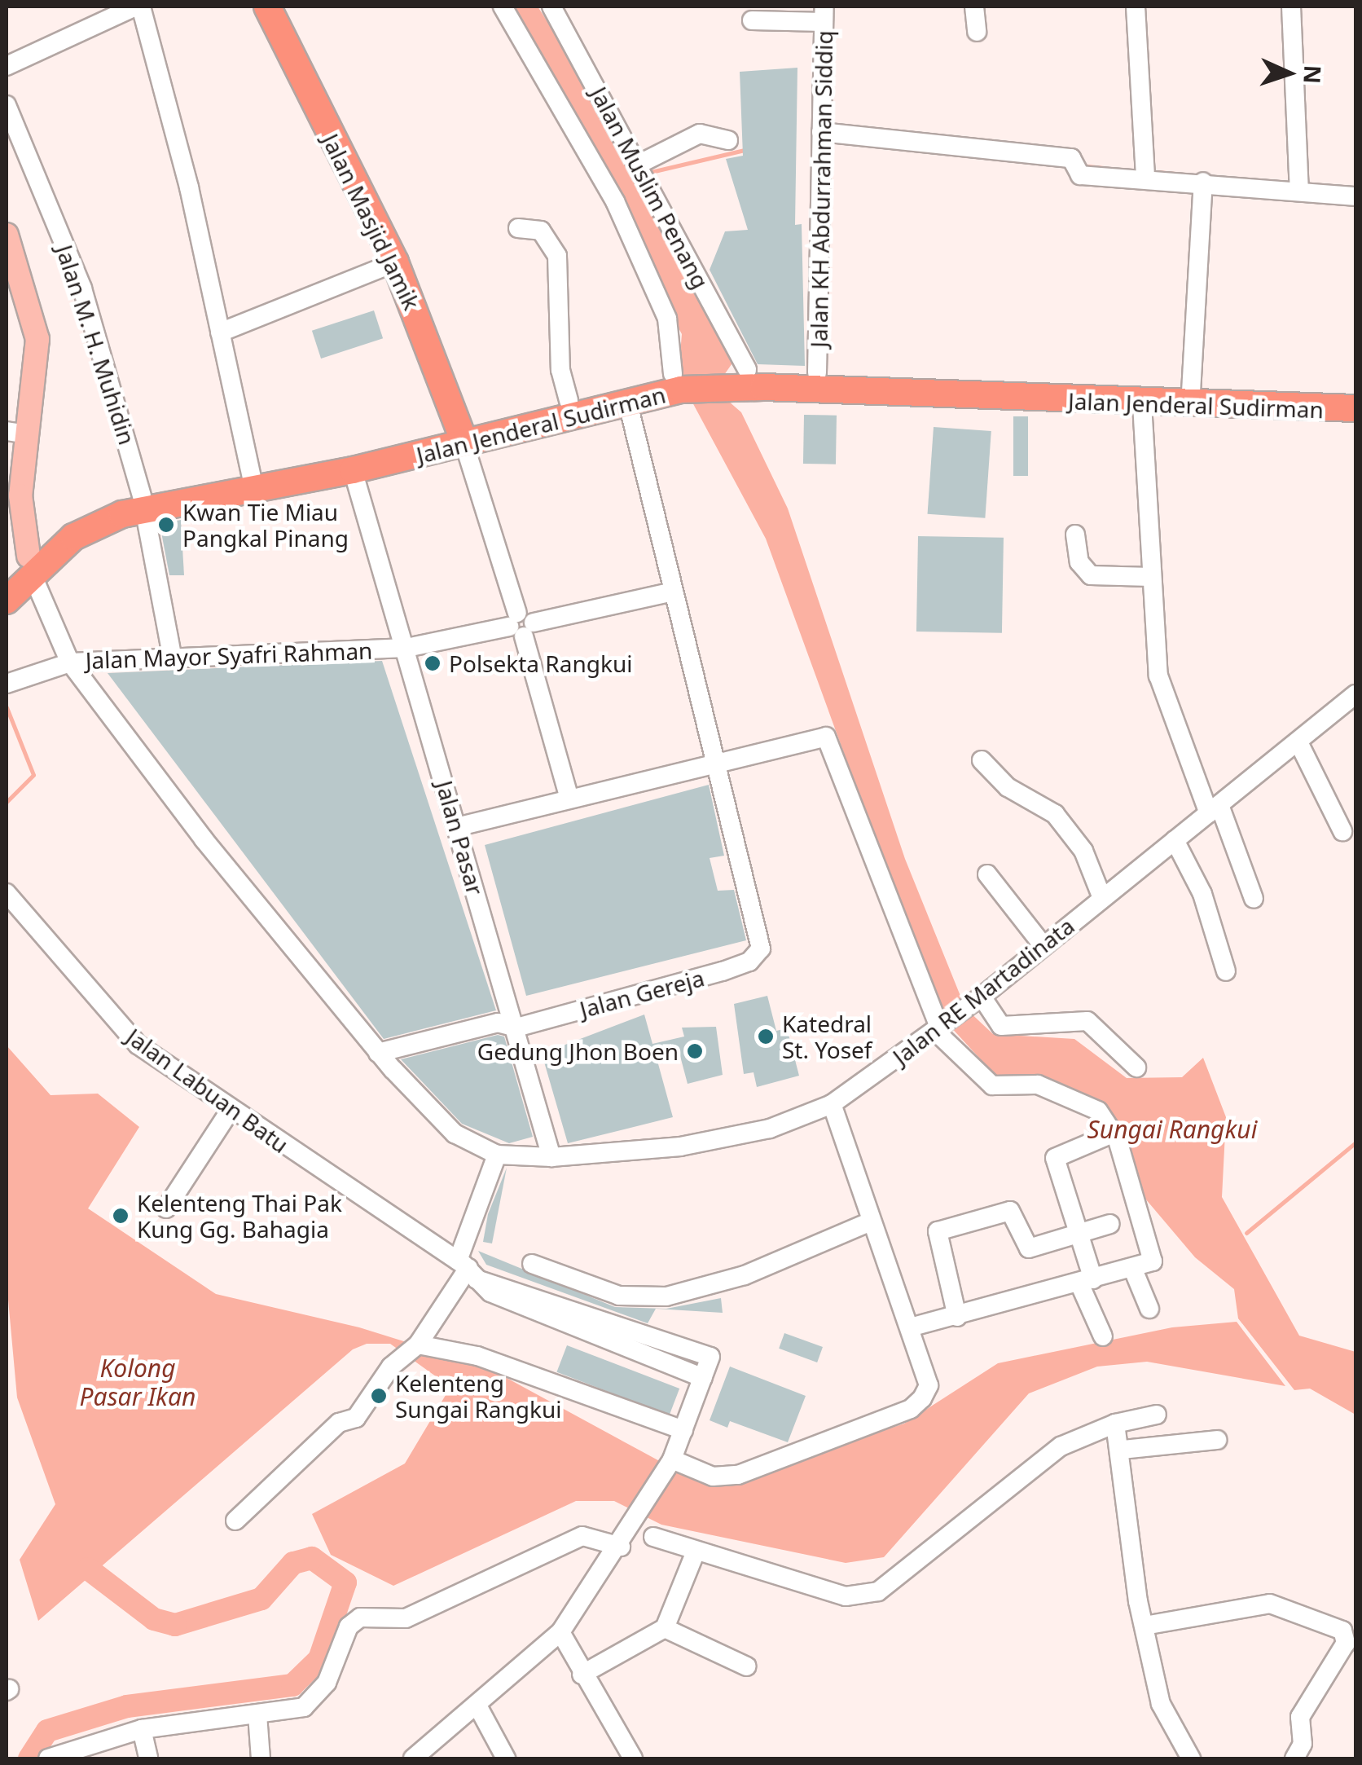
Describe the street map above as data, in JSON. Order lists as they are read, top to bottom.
{
  "streets": {
    "highway": ["Jalan Masjid Jamik", "Jalan Jenderal Sudirman"],
    "street": [
      "Jalan Muslim Penang",
      "Jalan KH Abdurrahman Siddiq",
      "Jalan M. H. Muhidin",
      "Jalan Mayor Syafri Rahman",
      "Jalan Pasar",
      "Jalan RE Martadinata",
      "Jalan Gereja",
      "Jalan Labuan Batu"
    ]
  },
  "crossings": [
    ["Jalan Muslim Penang", "Jalan Jenderal Sudirman"],
    ["Jalan KH Abdurrahman Siddiq", "Jalan Jenderal Sudirman"],
    ["Jalan Masjid Jamik", "Jalan Jenderal Sudirman"],
    ["Jalan M. H. Muhidin", "Jalan Jenderal Sudirman"],
    ["Jalan M. H. Muhidin", "Jalan Mayor Syafri Rahman"],
    ["Jalan Jenderal Sudirman", "Jalan Pasar"],
    ["Jalan Mayor Syafri Rahman", "Jalan Pasar"],
    ["Jalan Pasar", "Jalan RE Martadinata"],
    ["Jalan Pasar", "Jalan Gereja"]
  ],
  "water": ["Sungai Rangkui", "Kolong Pasar Ikan"],
  "places": [
    "Kwan Tie Miau Pangkal Pinang",
    "Polsekta Rangkui",
    "Katedral St. Yosef",
    "Gedung Jhon Boen",
    "Kelenteng Thai Pak Kung Gg. Bahagia",
    "Kelenteng Sungai Rangkui"
  ],
  "north": "right"
}
